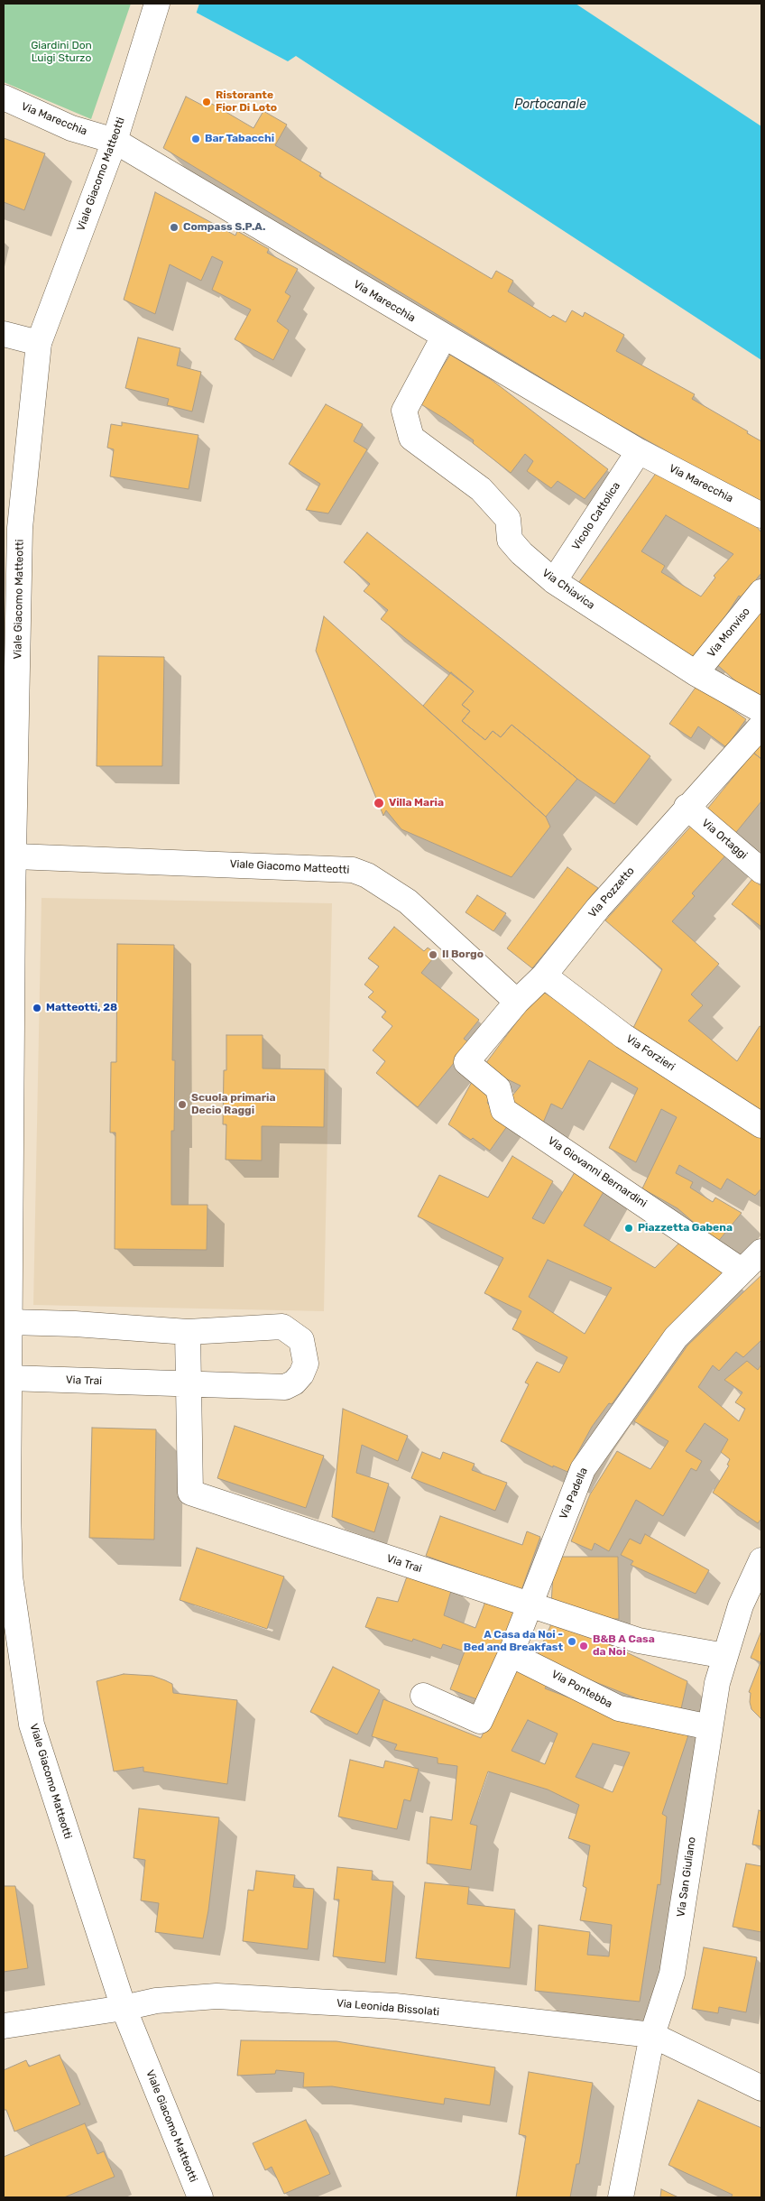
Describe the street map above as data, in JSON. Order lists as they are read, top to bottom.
{
  "streets": {
    "street": [
      "Via Marecchia",
      "Viale Giacomo Matteotti",
      "Vicolo Cattolica",
      "Via Chiavica",
      "Via Monviso",
      "Via Ortaggi",
      "Via Pozzetto",
      "Via Forzieri",
      "Via Giovanni Bernardini",
      "Via Trai",
      "Via Padella",
      "Via Pontebba",
      "Via San Giuliano",
      "Via Leonida Bissolati"
    ]
  },
  "crossings": [
    ["Via Marecchia", "Viale Giacomo Matteotti"],
    ["Via Marecchia", "Vicolo Cattolica"],
    ["Via Marecchia", "Via Chiavica"],
    ["Viale Giacomo Matteotti", "Via Pozzetto"],
    ["Viale Giacomo Matteotti", "Via Trai"],
    ["Viale Giacomo Matteotti", "Via Leonida Bissolati"],
    ["Vicolo Cattolica", "Via Chiavica"],
    ["Via Chiavica", "Via Monviso"],
    ["Via Ortaggi", "Via Pozzetto"],
    ["Via Pozzetto", "Via Forzieri"],
    ["Via Pozzetto", "Via Giovanni Bernardini"],
    ["Via Giovanni Bernardini", "Via Padella"],
    ["Via Trai", "Via Padella"],
    ["Via Trai", "Via San Giuliano"],
    ["Via Padella", "Via Pontebba"],
    ["Via Pontebba", "Via San Giuliano"],
    ["Via San Giuliano", "Via Leonida Bissolati"]
  ],
  "water": ["Portocanale"],
  "parks": ["Giardini Don Luigi Sturzo"],
  "places": [
    "Ristorante Fior Di Loto",
    "Bar Tabacchi",
    "Compass S.P.A.",
    "Villa Maria",
    "Il Borgo",
    "Matteotti, 28",
    "Scuola primaria Decio Raggi",
    "Piazzetta Gabena",
    "A Casa da Noi - Bed and Breakfast",
    "B&B A Casa da Noi"
  ]
}
